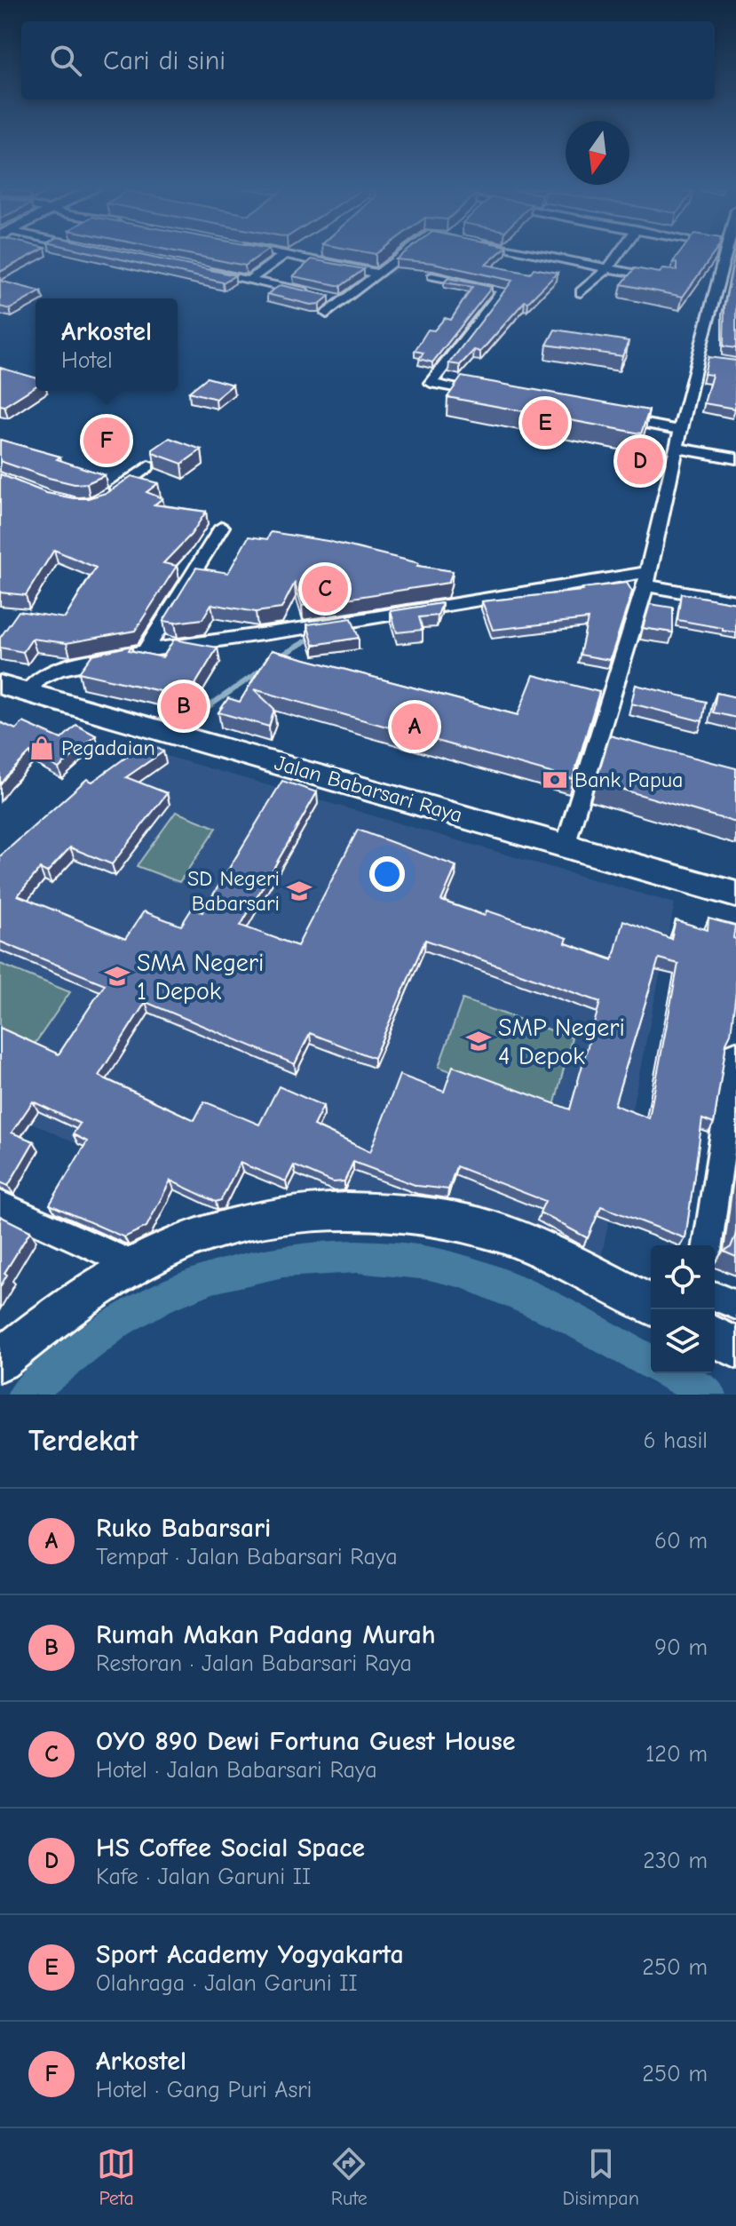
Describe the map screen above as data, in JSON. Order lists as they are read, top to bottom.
{
  "streets": {
    "street": ["Jalan Babarsari Raya"]
  },
  "places": {
    "shop": ["Pegadaian"],
    "bank": ["Bank Papua"],
    "school or university": ["SD Negeri Babarsari", "SMA Negeri 1 Depok", "SMP Negeri 4 Depok"]
  },
  "north": "bottom",
  "page": {
    "search": "Cari di sini",
    "popup": ["Arkostel", "Hotel"],
    "pins": [
      "E",
      "F",
      "D",
      "C",
      "B",
      "A"
    ],
    "heading": ["Terdekat", "6 hasil"],
    "list": [
      {
        "mark": "A",
        "name": "Ruko Babarsari",
        "note": "Tempat · Jalan Babarsari Raya",
        "value": "60 m"
      },
      {
        "mark": "B",
        "name": "Rumah Makan Padang Murah",
        "note": "Restoran · Jalan Babarsari Raya",
        "value": "90 m"
      },
      {
        "mark": "C",
        "name": "OYO 890 Dewi Fortuna Guest House",
        "note": "Hotel · Jalan Babarsari Raya",
        "value": "120 m"
      },
      {
        "mark": "D",
        "name": "HS Coffee Social Space",
        "note": "Kafe · Jalan Garuni II",
        "value": "230 m"
      },
      {
        "mark": "E",
        "name": "Sport Academy Yogyakarta",
        "note": "Olahraga · Jalan Garuni II",
        "value": "250 m"
      },
      {
        "mark": "F",
        "name": "Arkostel",
        "note": "Hotel · Gang Puri Asri",
        "value": "250 m"
      }
    ],
    "nav": ["Peta", "Rute", "Disimpan"]
  }
}
